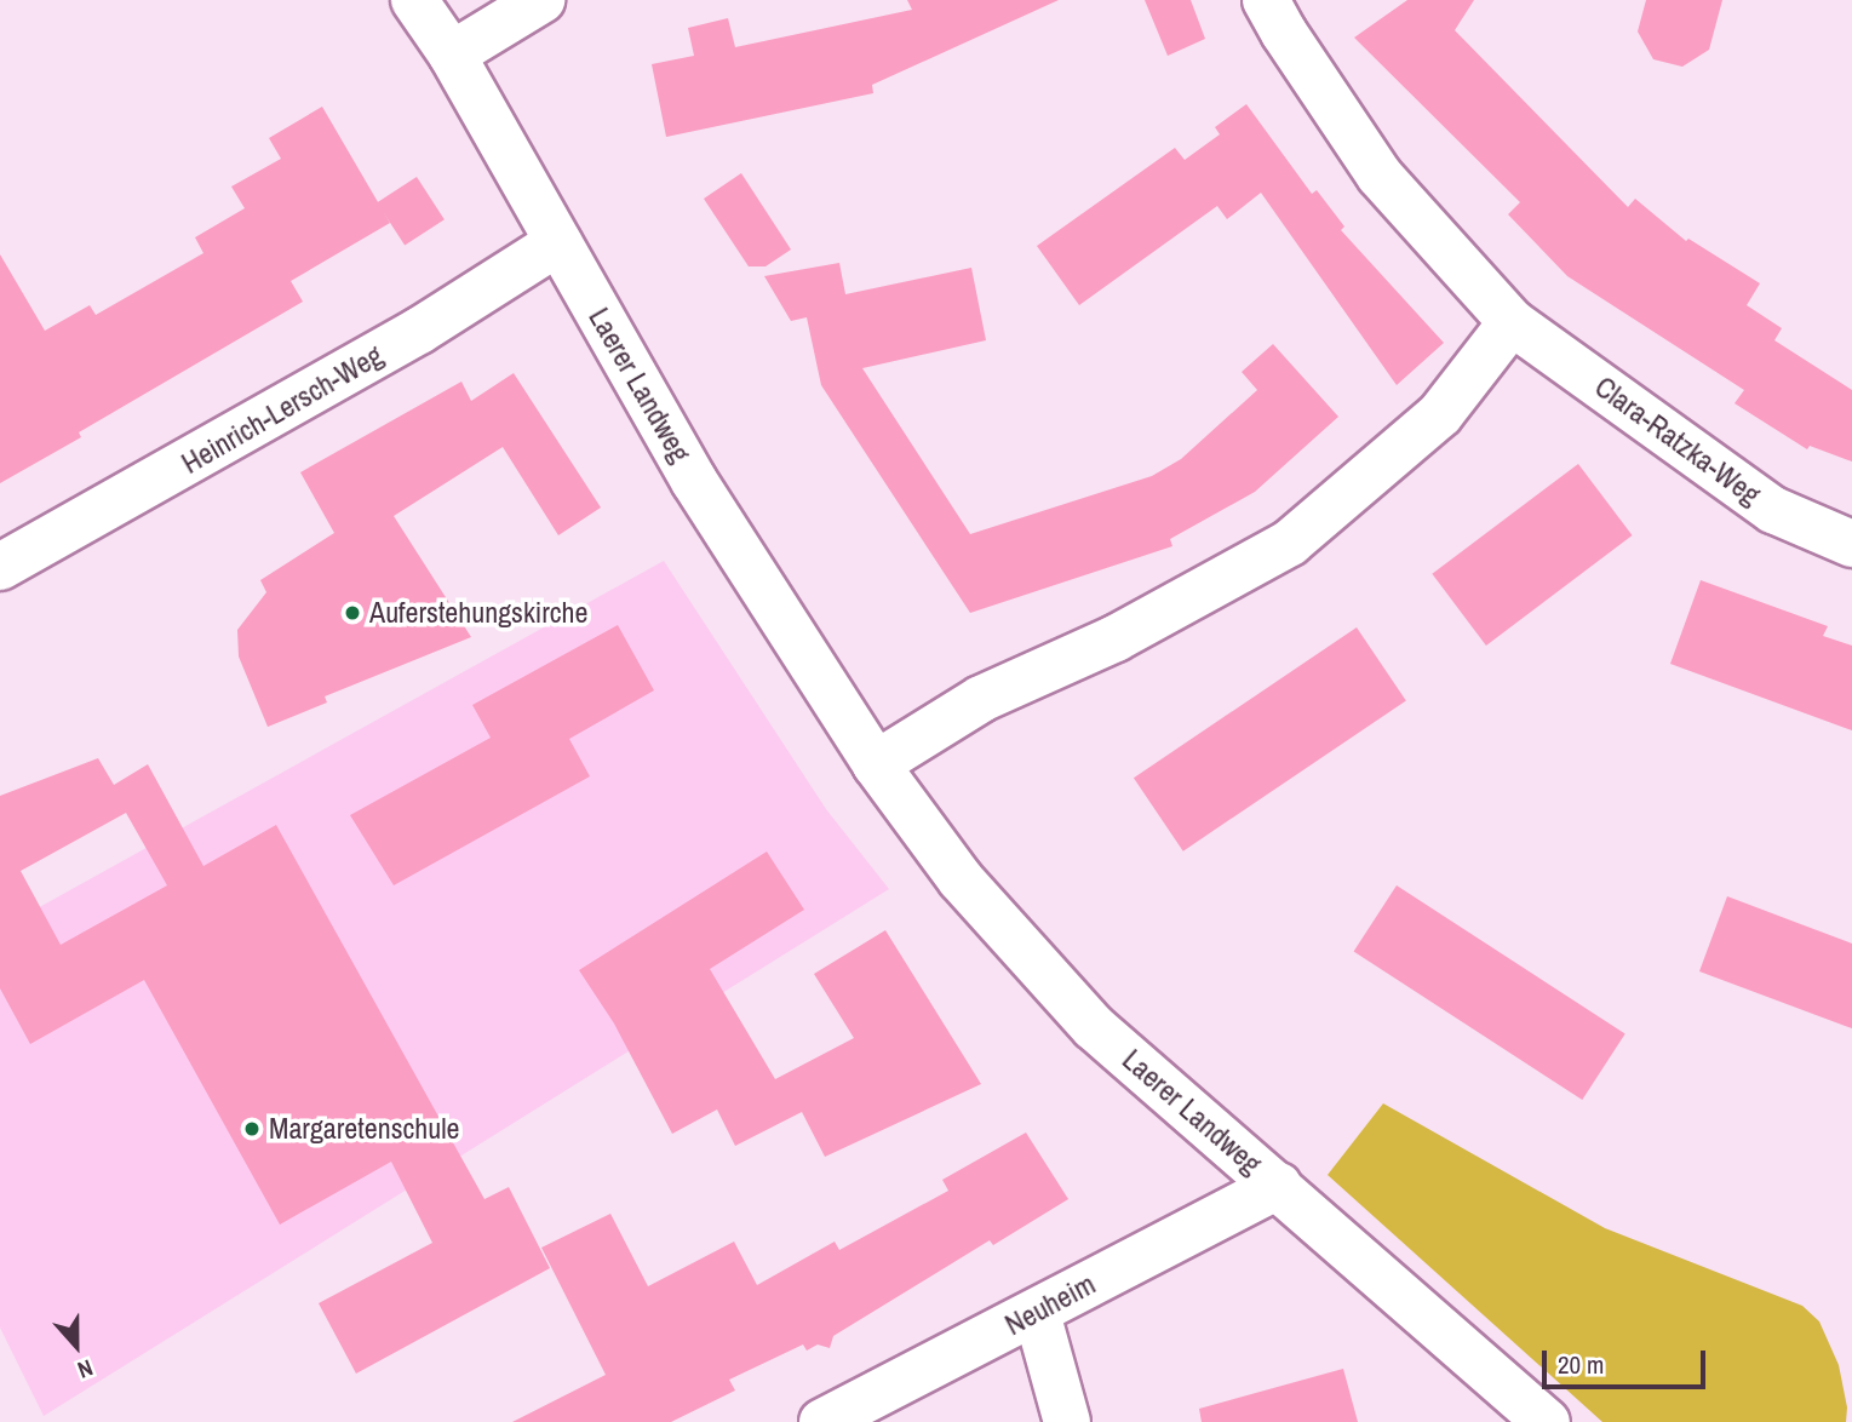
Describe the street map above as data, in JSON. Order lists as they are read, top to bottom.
{
  "streets": {
    "street": [
      "Laerer Landweg",
      "Heinrich-Lersch-Weg",
      "Clara-Ratzka-Weg",
      "Neuheim"
    ]
  },
  "crossings": [
    ["Laerer Landweg", "Heinrich-Lersch-Weg"],
    ["Laerer Landweg", "Neuheim"]
  ],
  "places": ["Auferstehungskirche", "Margaretenschule"],
  "scale_bar": "20 m",
  "north": "bottom"
}
